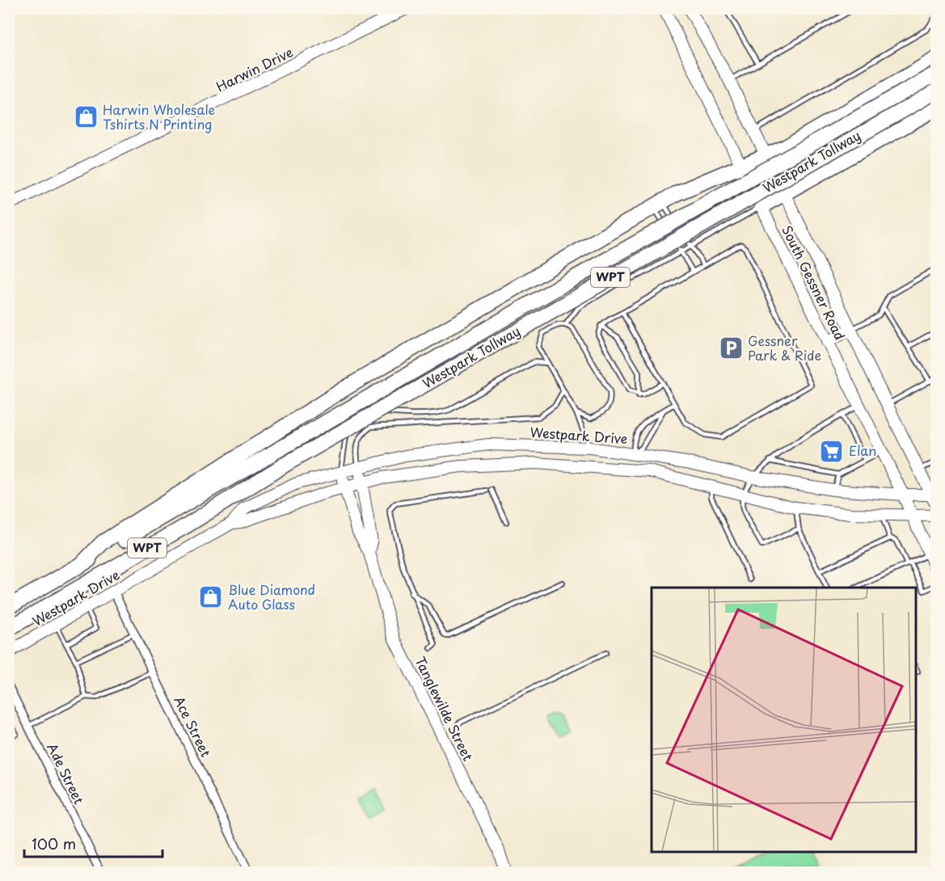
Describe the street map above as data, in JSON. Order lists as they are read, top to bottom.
{
  "streets": {
    "highway": ["Westpark Tollway", "WPT"],
    "main road": [
      "Harwin Drive",
      "South Gessner Road",
      "Westpark Drive",
      "Tanglewilde Street"
    ],
    "street": ["Ace Street", "Ade Street"]
  },
  "crossings": [
    ["South Gessner Road", "Westpark Drive"],
    ["Westpark Drive", "Tanglewilde Street"],
    ["Westpark Drive", "Ace Street"]
  ],
  "places": {
    "shop": ["Harwin Wholesale Tshirts N Printing", "Blue Diamond Auto Glass"],
    "parking": ["Gessner Park & Ride"],
    "supermarket": ["Elan"]
  },
  "scale_bar": "100 m"
}
